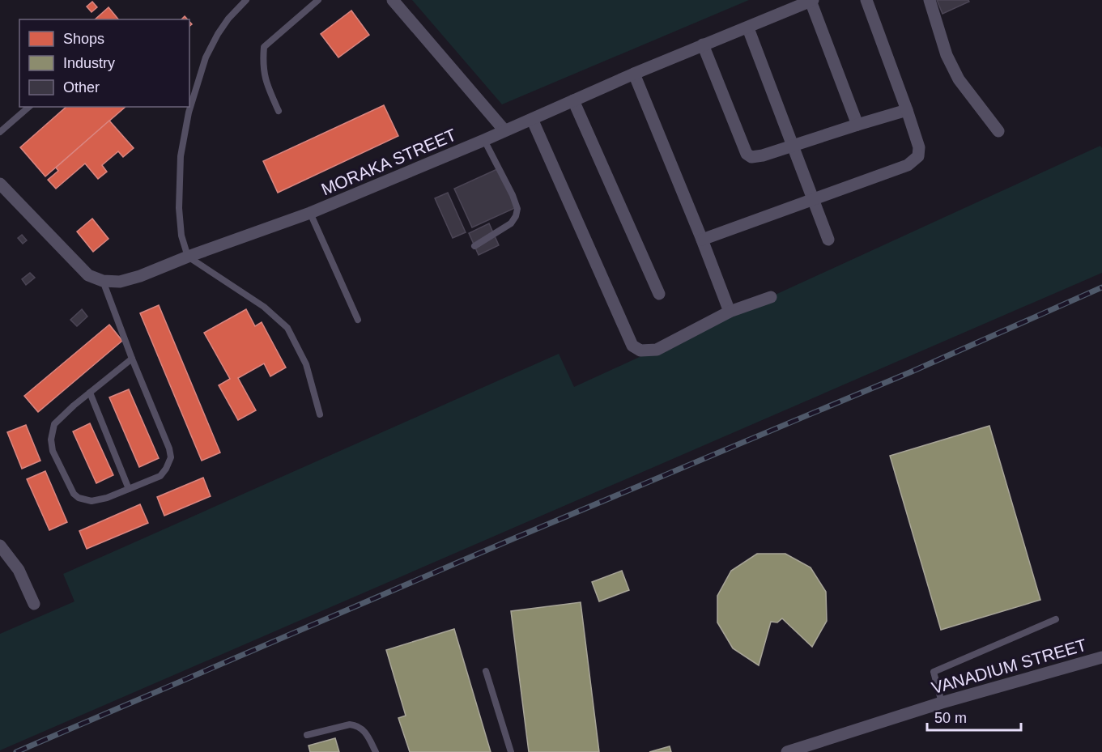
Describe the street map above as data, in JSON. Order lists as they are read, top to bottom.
{
  "streets": {
    "street": ["MORAKA STREET", "VANADIUM STREET"]
  },
  "legend": ["Shops", "Industry", "Other"],
  "scale_bar": "50 m"
}
